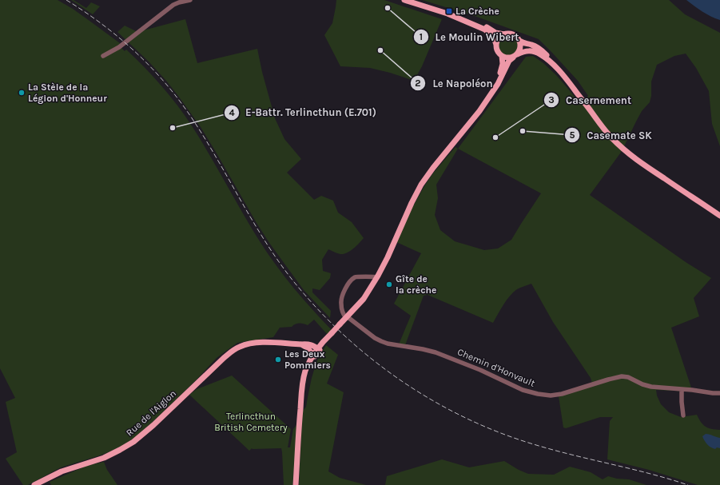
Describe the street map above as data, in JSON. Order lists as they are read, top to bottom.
{
  "streets": {
    "main road": ["Rue de l'Aiglon"],
    "street": ["Chemin d'Honvault"]
  },
  "parks": ["Terlincthun British Cemetery"],
  "places": {
    "other": [
      "Le Moulin Wibert",
      "Le Napoléon",
      "La Stèle de la Légion d'Honneur",
      "E-Battr. Terlincthun (E.701)",
      "Casemate SK",
      "Casernement",
      "Gîte de la crèche",
      "Les Deux Pommiers"
    ],
    "transit": ["La Crèche"]
  }
}
